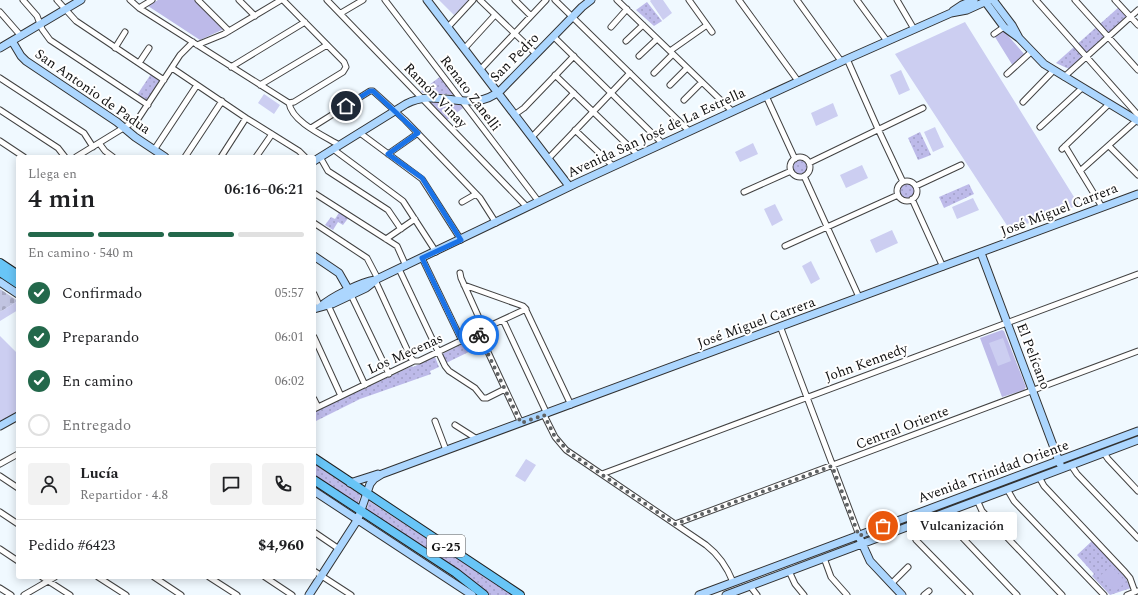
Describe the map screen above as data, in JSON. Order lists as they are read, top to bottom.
{
  "streets": {
    "main road": ["G-25"],
    "street": [
      "San Pedro",
      "San Antonio de Padua",
      "Renato Zanelli",
      "Ramón Vinay",
      "Avenida San José de La Estrella",
      "José Miguel Carrera",
      "Los Mecenas",
      "El Pelícano",
      "John Kennedy",
      "Central Oriente",
      "Avenida Trinidad Oriente"
    ]
  },
  "crossings": [
    ["San Pedro", "Renato Zanelli"],
    ["San Pedro", "Ramón Vinay"],
    ["Renato Zanelli", "Avenida San José de La Estrella"],
    ["Ramón Vinay", "Avenida San José de La Estrella"],
    ["José Miguel Carrera", "El Pelícano"],
    ["José Miguel Carrera", "G-25"],
    ["El Pelícano", "John Kennedy"],
    ["El Pelícano", "Central Oriente"],
    ["El Pelícano", "Avenida Trinidad Oriente"]
  ],
  "places": ["Vulcanización"],
  "page": {
    "heading": ["4 min", "Llega en", "06:16–06:21"],
    "panel": [
      "Lucía",
      "Repartidor · 4.8",
      "Pedido #6423",
      "$4,960"
    ],
    "bar": "En camino · 540 m",
    "list": [
      ["Confirmado", "05:57"],
      ["Preparando", "06:01"],
      ["En camino", "06:02"],
      "Entregado"
    ],
    "bubble": "Vulcanización"
  }
}
